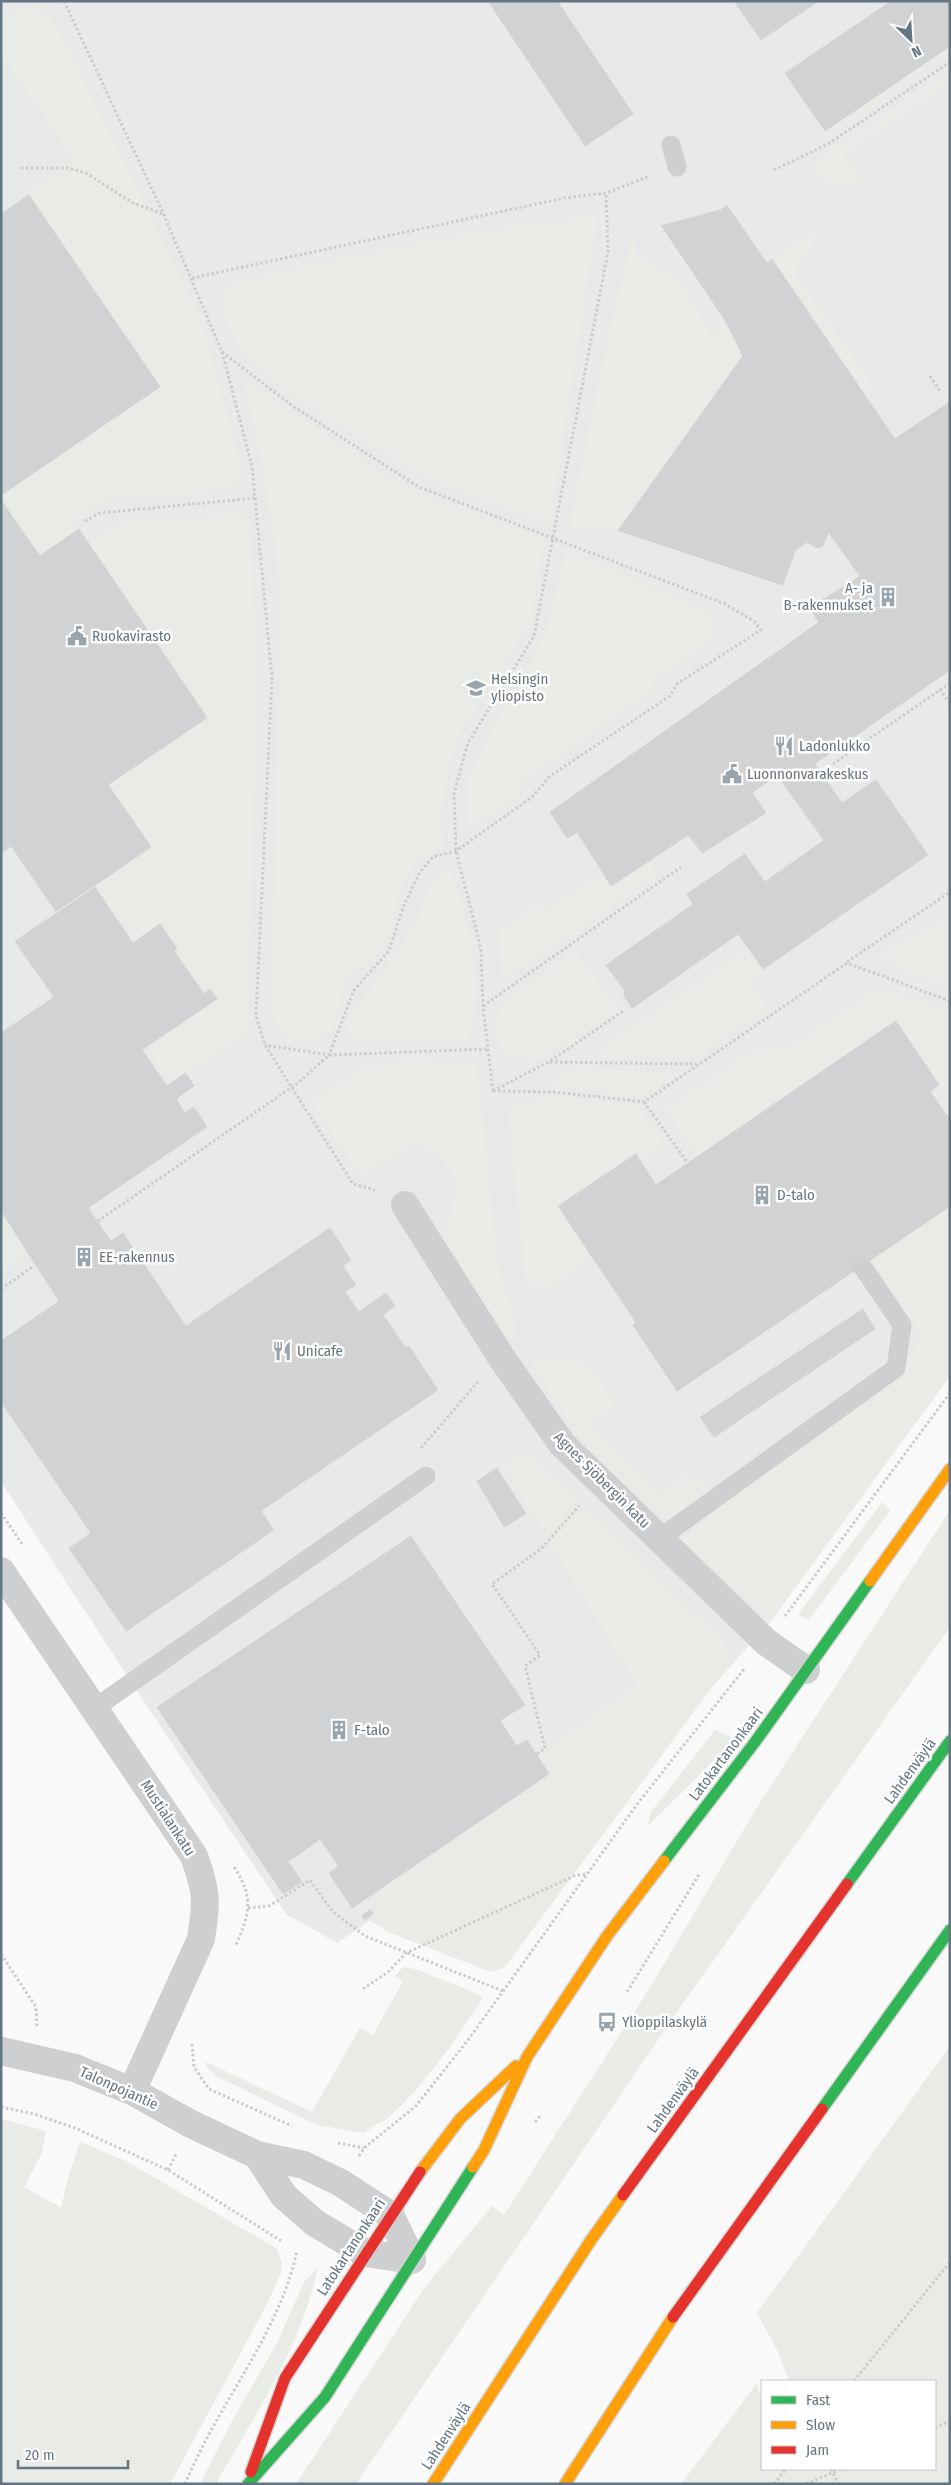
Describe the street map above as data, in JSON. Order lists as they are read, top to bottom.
{
  "streets": {
    "main road": ["Latokartanonkaari", "Lahdenväylä"],
    "street": ["Agnes Sjöbergin katu", "Mustialankatu", "Talonpojantie"]
  },
  "crossings": [
    ["Agnes Sjöbergin katu", "Latokartanonkaari"],
    ["Latokartanonkaari", "Talonpojantie"],
    ["Mustialankatu", "Talonpojantie"]
  ],
  "places": {
    "building": [
      "A- ja B-rakennukset",
      "D-talo",
      "EE-rakennus",
      "F-talo"
    ],
    "public building": ["Ruokavirasto", "Luonnonvarakeskus"],
    "school or university": ["Helsingin yliopisto"],
    "restaurant": ["Ladonlukko", "Unicafe"],
    "bus stop": ["Ylioppilaskylä"]
  },
  "legend": ["Fast", "Slow", "Jam"],
  "scale_bar": "20 m",
  "north": "bottom right"
}
